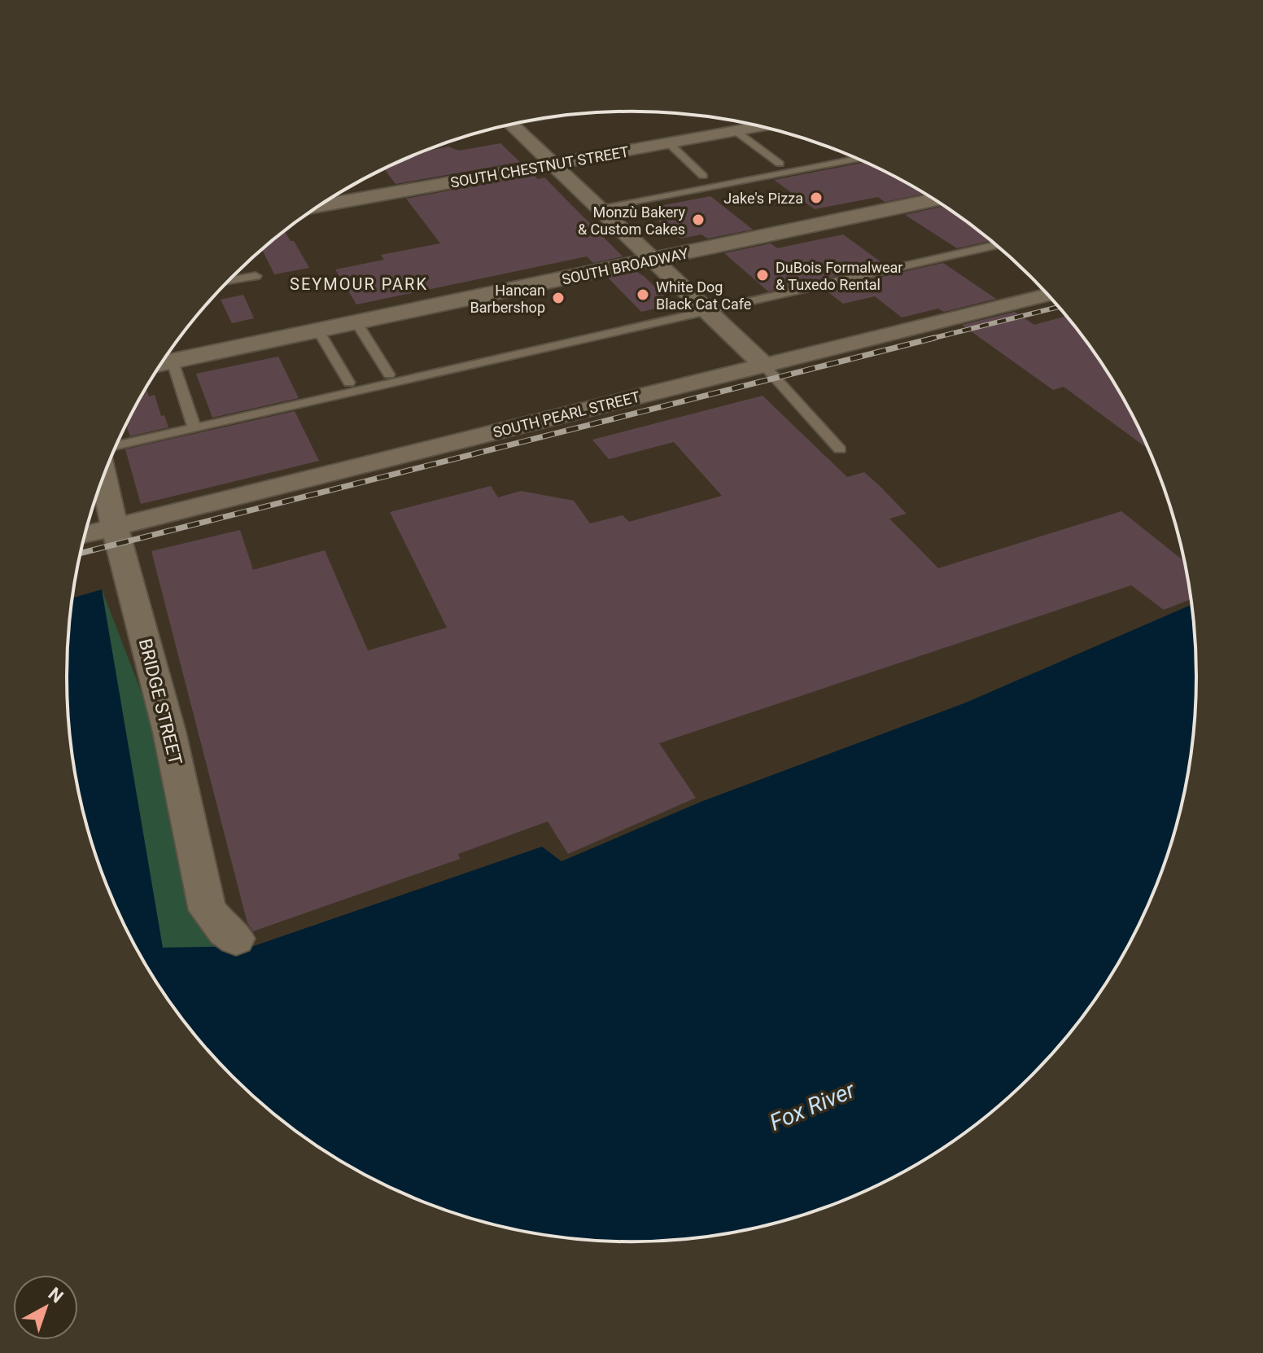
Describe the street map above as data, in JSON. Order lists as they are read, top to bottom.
{
  "streets": {
    "street": [
      "SOUTH CHESTNUT STREET",
      "SOUTH BROADWAY",
      "SOUTH PEARL STREET",
      "BRIDGE STREET"
    ]
  },
  "crossings": [
    ["SOUTH PEARL STREET", "BRIDGE STREET"]
  ],
  "districts": ["SEYMOUR PARK"],
  "water": ["Fox River"],
  "places": [
    "Jake's Pizza",
    "Monzù Bakery & Custom Cakes",
    "DuBois Formalwear & Tuxedo Rental",
    "White Dog Black Cat Cafe",
    "Hancan Barbershop"
  ],
  "north": "top right"
}
